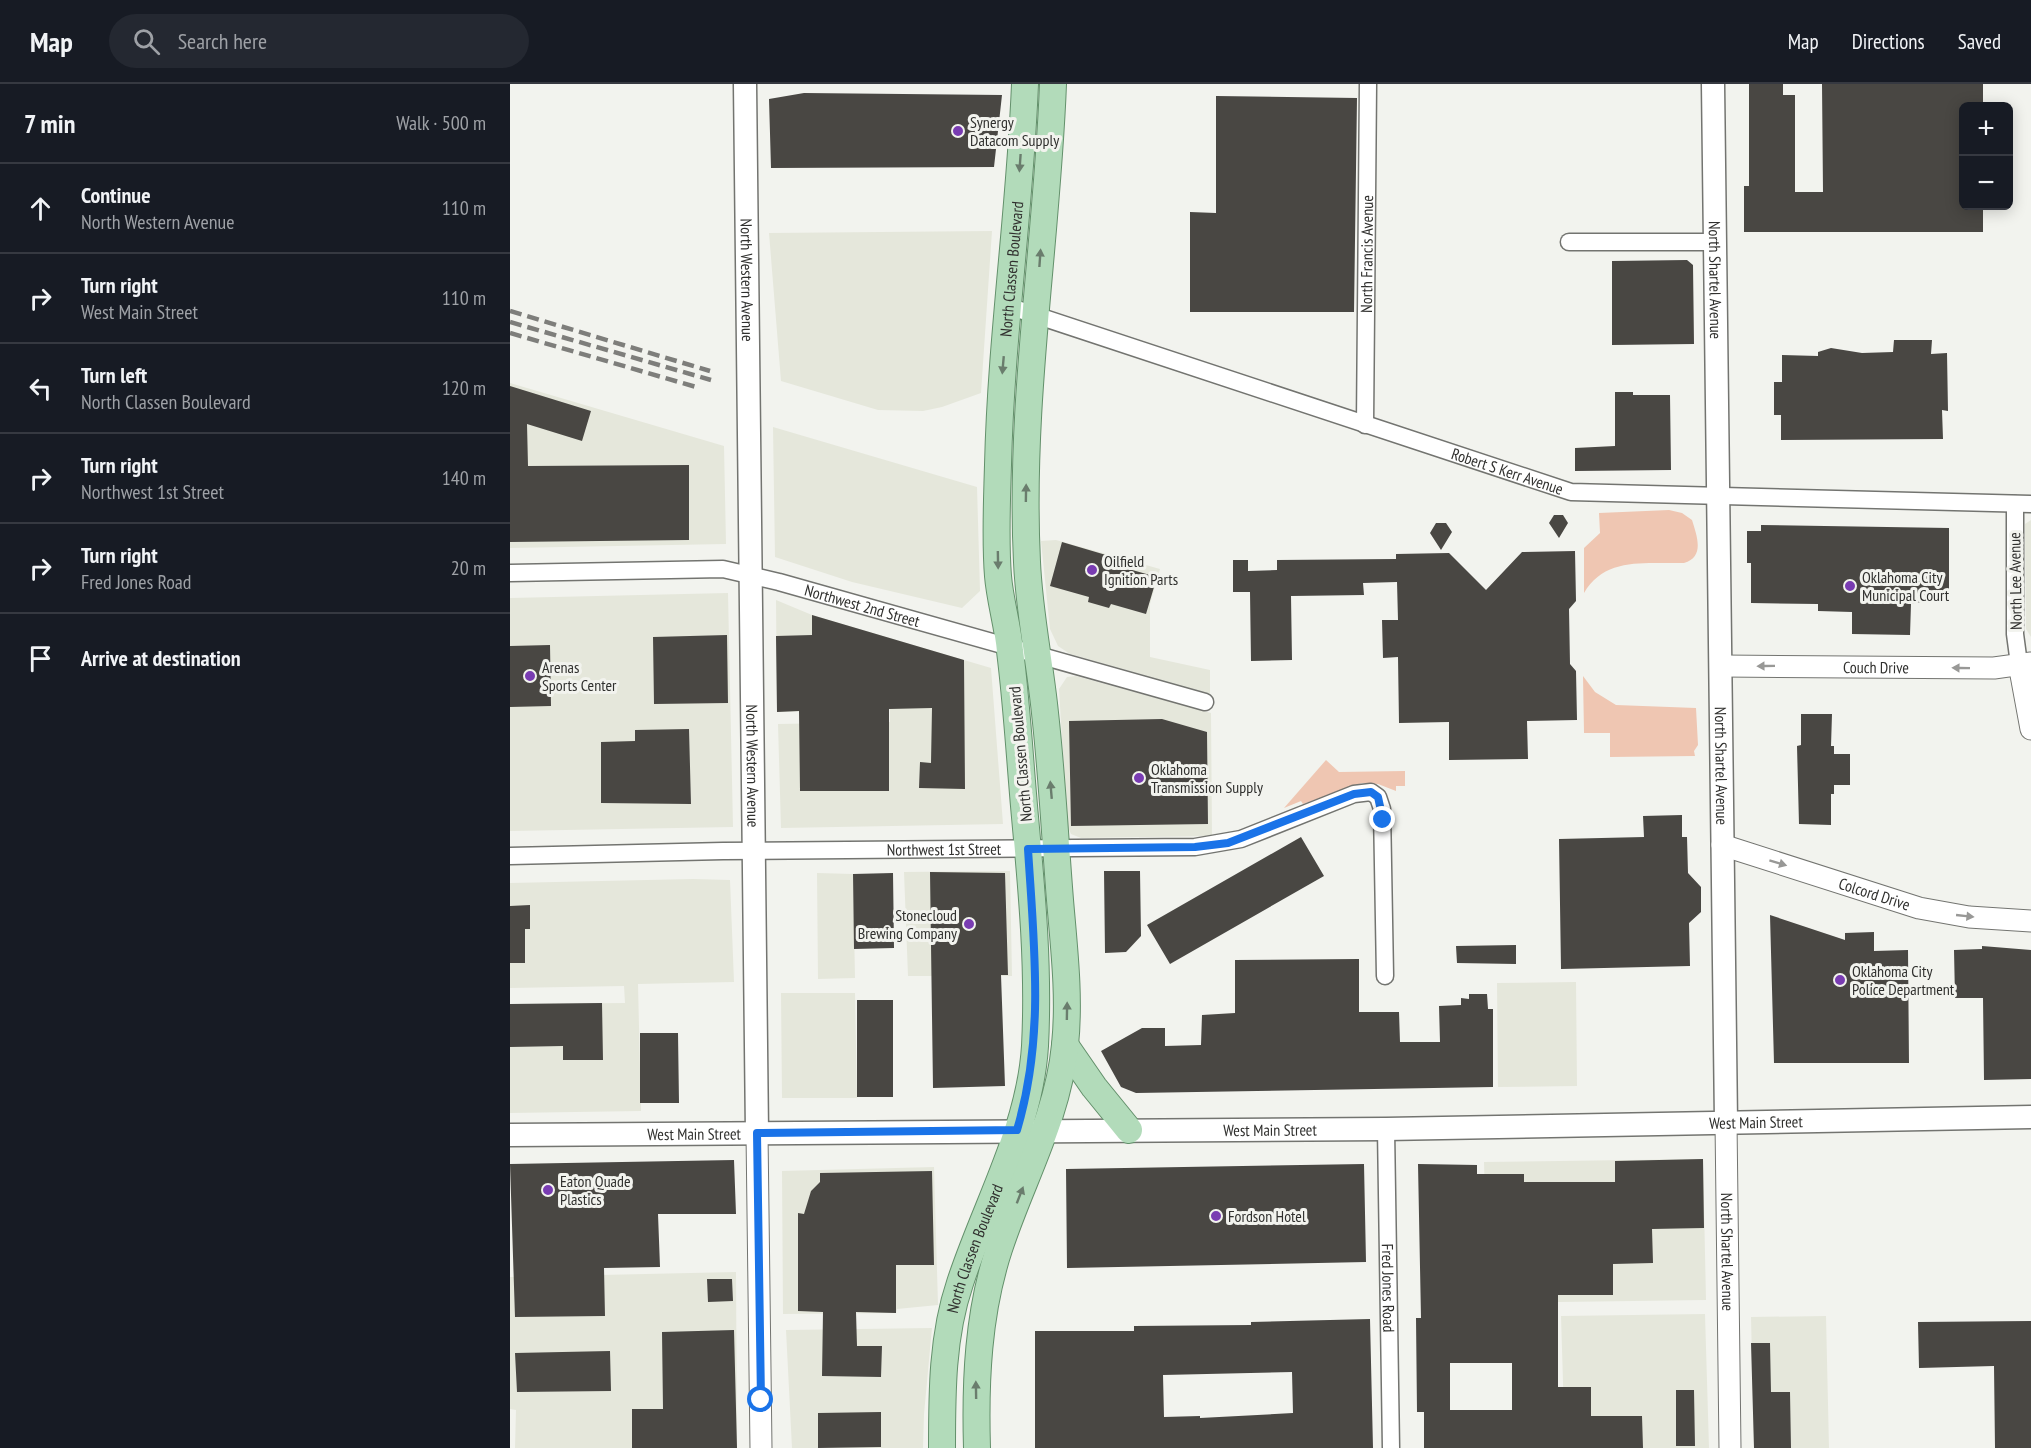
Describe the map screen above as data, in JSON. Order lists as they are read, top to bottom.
{
  "streets": {
    "main road": [
      "North Classen Boulevard",
      "North Western Avenue",
      "North Shartel Avenue",
      "West Main Street"
    ],
    "street": [
      "North Francis Avenue",
      "Robert S Kerr Avenue",
      "North Lee Avenue",
      "Northwest 2nd Street",
      "Couch Drive",
      "Northwest 1st Street",
      "Colcord Drive",
      "Fred Jones Road"
    ]
  },
  "crossings": [
    ["North Francis Avenue", "Robert S Kerr Avenue"],
    ["North Classen Boulevard", "Robert S Kerr Avenue"],
    ["North Classen Boulevard", "Northwest 2nd Street"],
    ["North Classen Boulevard", "Northwest 1st Street"],
    ["North Classen Boulevard", "West Main Street"],
    ["North Western Avenue", "Northwest 2nd Street"],
    ["North Western Avenue", "Northwest 1st Street"],
    ["North Western Avenue", "West Main Street"],
    ["North Shartel Avenue", "Robert S Kerr Avenue"],
    ["North Shartel Avenue", "Couch Drive"],
    ["North Shartel Avenue", "Colcord Drive"],
    ["North Shartel Avenue", "West Main Street"],
    ["Robert S Kerr Avenue", "North Lee Avenue"],
    ["North Lee Avenue", "Couch Drive"],
    ["West Main Street", "Fred Jones Road"]
  ],
  "one_way": ["Couch Drive", "Colcord Drive"],
  "places": [
    "Synergy Datacom Supply",
    "Oilfield Ignition Parts",
    "Oklahoma City Municipal Court",
    "Arenas Sports Center",
    "Oklahoma Transmission Supply",
    "Stonecloud Brewing Company",
    "Oklahoma City Police Department",
    "Eaton Quade Plastics",
    "Fordson Hotel"
  ],
  "page": {
    "header": "Map",
    "search": "Search here",
    "nav": ["Map", "Directions", "Saved"],
    "heading": ["7 min", "Walk · 500 m"],
    "map_buttons": ["+", "−"],
    "list": [
      ["Continue", "North Western Avenue", "110 m"],
      ["Turn right", "West Main Street", "110 m"],
      ["Turn left", "North Classen Boulevard", "120 m"],
      ["Turn right", "Northwest 1st Street", "140 m"],
      ["Turn right", "Fred Jones Road", "20 m"],
      "Arrive at destination"
    ]
  }
}
